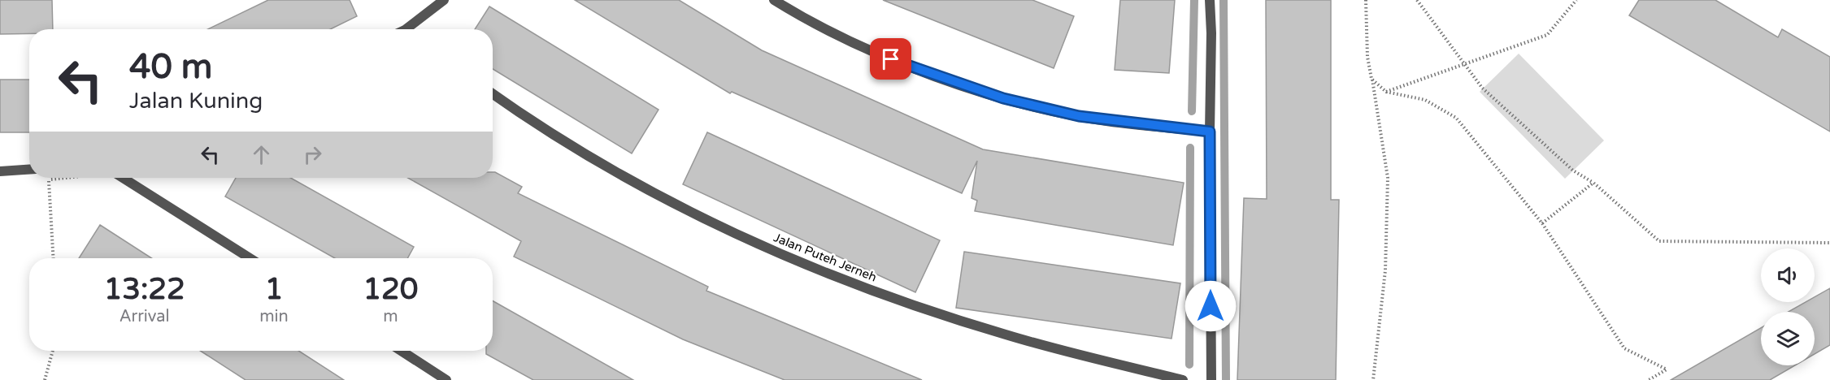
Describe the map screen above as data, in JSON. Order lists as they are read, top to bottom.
{
  "streets": {
    "street": ["Jalan Puteh Jerneh"]
  },
  "page": {
    "turn": ["40 m", "Jalan Kuning"],
    "eta": [
      "13:22",
      "Arrival",
      "1",
      "min",
      "120",
      "m"
    ]
  }
}
